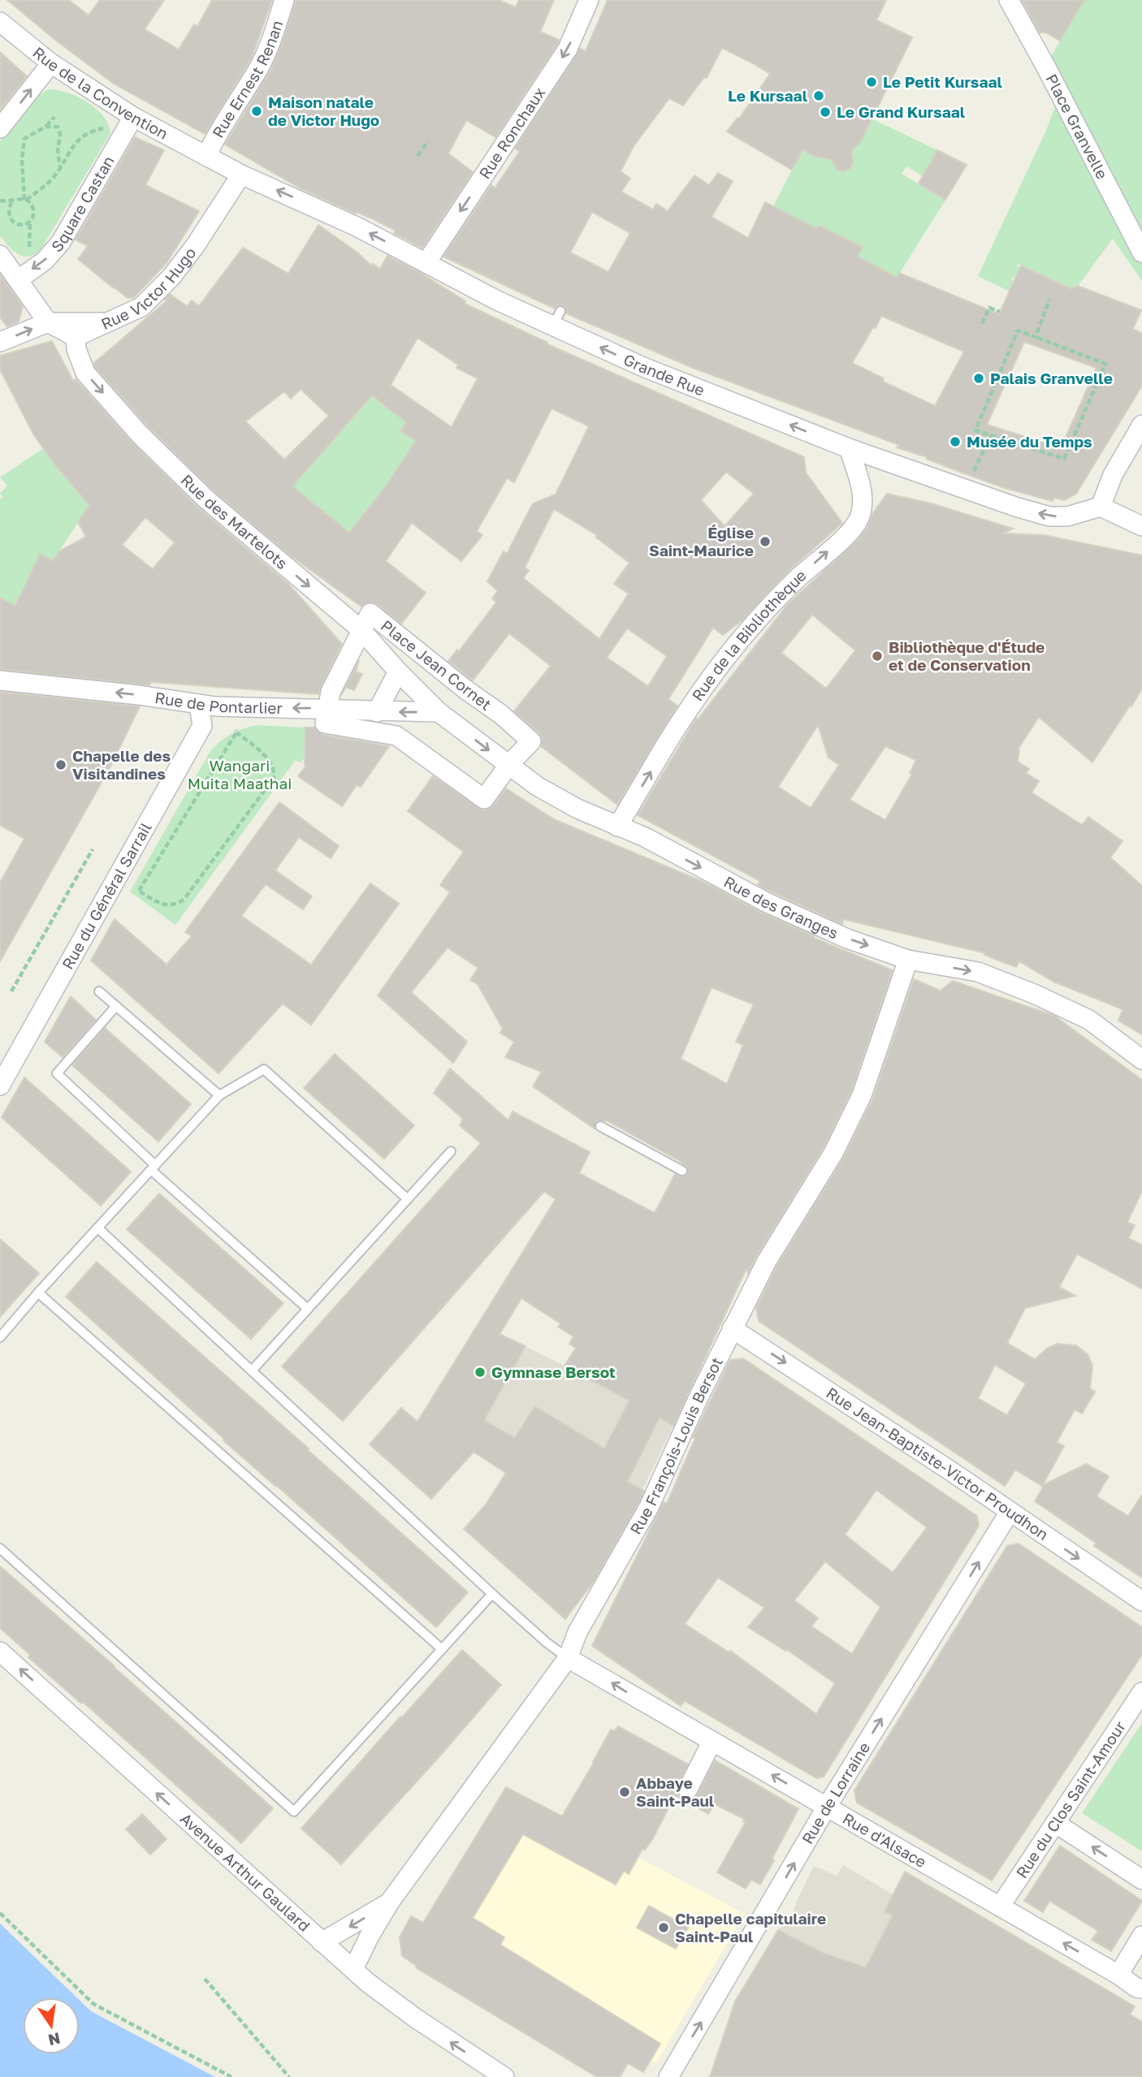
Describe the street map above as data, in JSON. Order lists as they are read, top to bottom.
{
  "streets": {
    "street": [
      "Rue Ernest Renan",
      "Rue de la Convention",
      "Place Granvelle",
      "Rue Ronchaux",
      "Square Castan",
      "Rue Victor Hugo",
      "Grande Rue",
      "Rue des Martelots",
      "Rue de la Bibliothèque",
      "Place Jean Cornet",
      "Rue de Pontarlier",
      "Rue du Général Sarrail",
      "Rue des Granges",
      "Rue François-Louis Bersot",
      "Rue Jean-Baptiste-Victor Proudhon",
      "Rue de Lorraine",
      "Rue du Clos Saint-Amour",
      "Rue d'Alsace",
      "Avenue Arthur Gaulard"
    ]
  },
  "crossings": [
    ["Rue Ernest Renan", "Rue de la Convention"],
    ["Rue Ernest Renan", "Grande Rue"],
    ["Rue de la Convention", "Square Castan"],
    ["Rue de la Convention", "Grande Rue"],
    ["Rue Ronchaux", "Grande Rue"],
    ["Rue Victor Hugo", "Grande Rue"],
    ["Rue Victor Hugo", "Rue des Martelots"],
    ["Grande Rue", "Rue de la Bibliothèque"],
    ["Rue des Martelots", "Place Jean Cornet"],
    ["Rue des Martelots", "Rue de Pontarlier"],
    ["Rue des Martelots", "Rue des Granges"],
    ["Rue de la Bibliothèque", "Rue des Granges"],
    ["Place Jean Cornet", "Rue de Pontarlier"],
    ["Place Jean Cornet", "Rue des Granges"],
    ["Rue de Pontarlier", "Rue du Général Sarrail"],
    ["Rue de Pontarlier", "Rue des Granges"],
    ["Rue des Granges", "Rue François-Louis Bersot"],
    ["Rue François-Louis Bersot", "Rue Jean-Baptiste-Victor Proudhon"],
    ["Rue François-Louis Bersot", "Rue d'Alsace"],
    ["Rue François-Louis Bersot", "Avenue Arthur Gaulard"],
    ["Rue Jean-Baptiste-Victor Proudhon", "Rue de Lorraine"],
    ["Rue de Lorraine", "Rue d'Alsace"],
    ["Rue du Clos Saint-Amour", "Rue d'Alsace"]
  ],
  "one_way": [
    "Rue Ronchaux",
    "Grande Rue",
    "Rue des Martelots",
    "Rue de la Bibliothèque",
    "Rue de Pontarlier",
    "Rue des Granges",
    "Rue Jean-Baptiste-Victor Proudhon",
    "Rue de Lorraine",
    "Rue d'Alsace",
    "Avenue Arthur Gaulard"
  ],
  "parks": ["Wangari Muita Maathai"],
  "places": [
    "Le Petit Kursaal",
    "Le Kursaal",
    "Maison natale de Victor Hugo",
    "Le Grand Kursaal",
    "Palais Granvelle",
    "Musée du Temps",
    "Église Saint-Maurice",
    "Bibliothèque d'Étude et de Conservation",
    "Chapelle des Visitandines",
    "Gymnase Bersot",
    "Abbaye Saint-Paul",
    "Chapelle capitulaire Saint-Paul"
  ],
  "north": "bottom"
}
